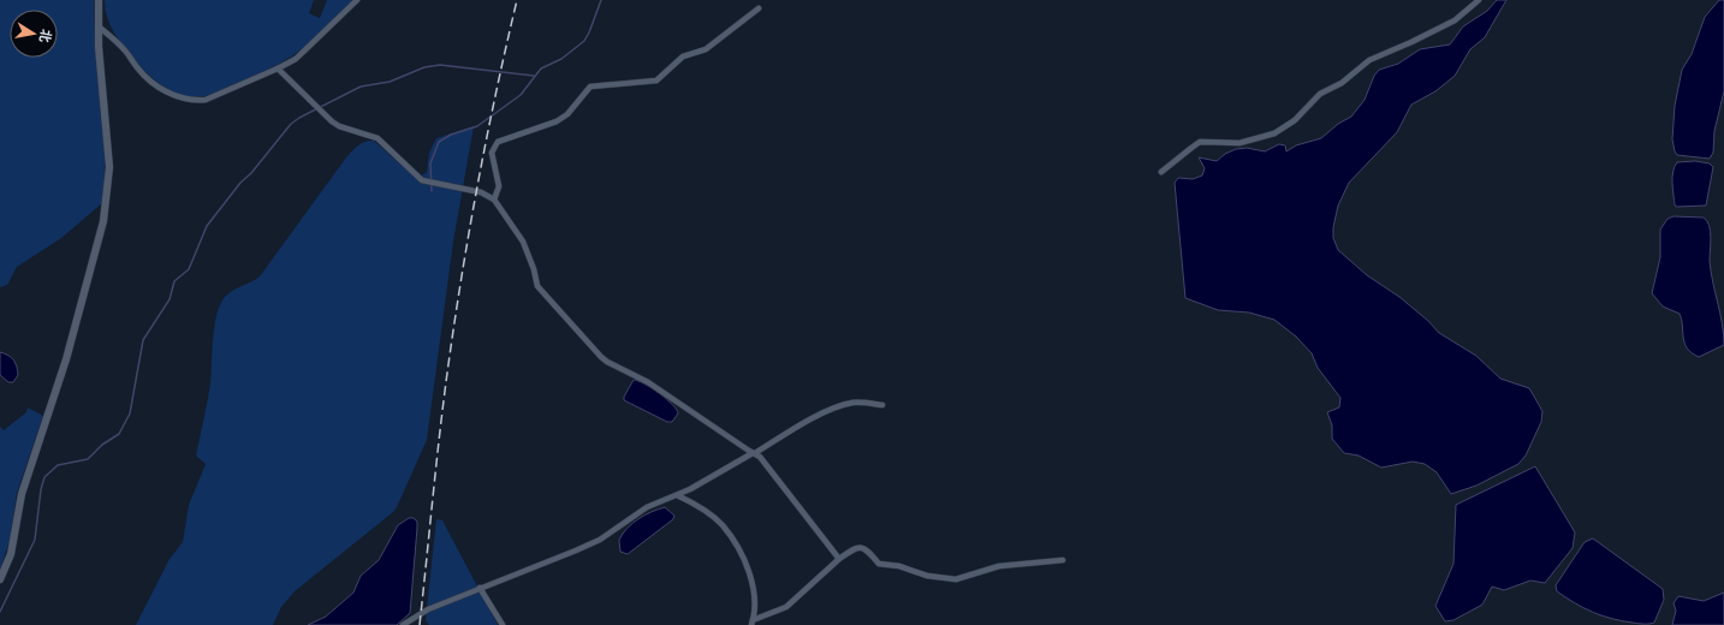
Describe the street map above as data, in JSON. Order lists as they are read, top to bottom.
{
  "north": "right"
}
